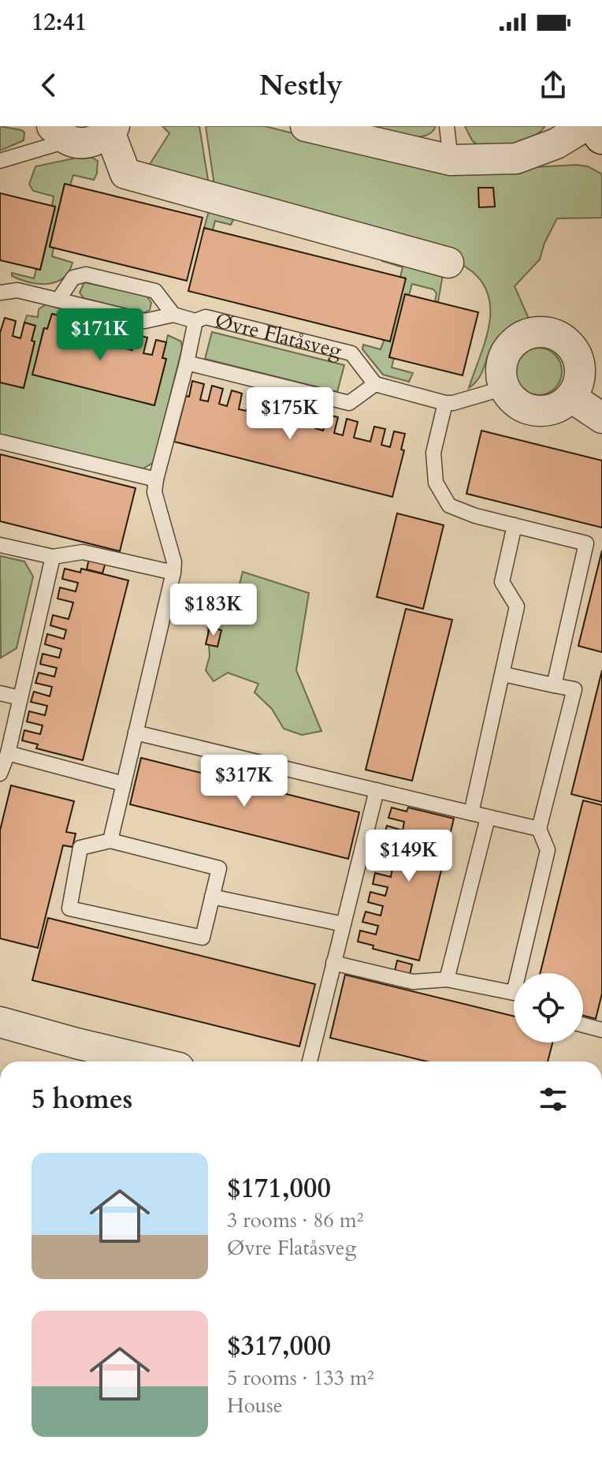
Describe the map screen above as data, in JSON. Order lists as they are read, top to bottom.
{
  "streets": {
    "lane": ["Øvre Flatåsveg"]
  },
  "page": {
    "status": "12:41",
    "header": "Nestly",
    "price": [
      "$171K",
      "$175K",
      "$183K",
      "$317K",
      "$149K"
    ],
    "heading": "5 homes",
    "list": [
      {
        "name": "$171,000",
        "note": "3 rooms · 86 m² · Øvre Flatåsveg"
      },
      {
        "name": "$317,000",
        "note": "5 rooms · 133 m² · House"
      }
    ]
  }
}
